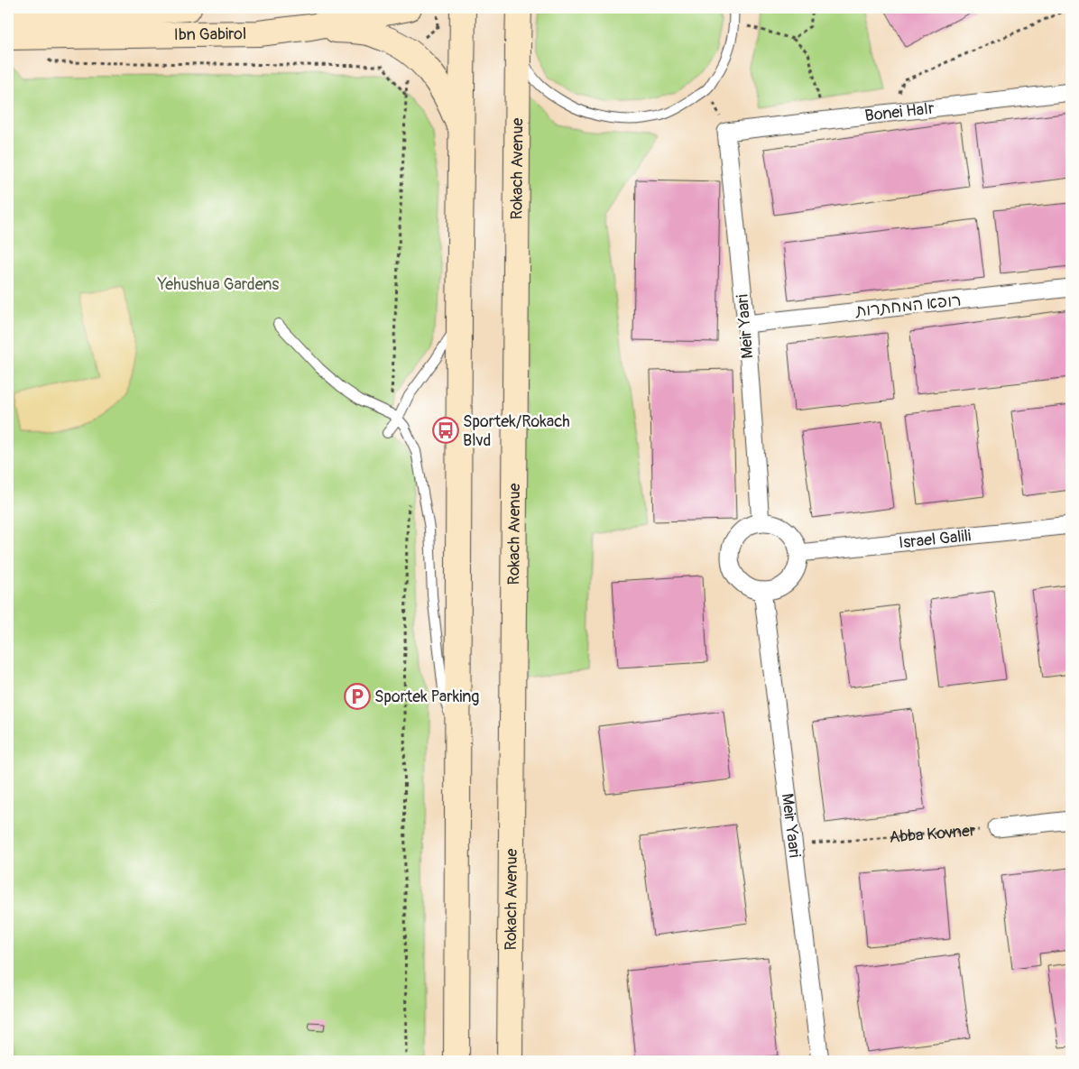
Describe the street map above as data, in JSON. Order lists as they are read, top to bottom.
{
  "streets": {
    "main road": ["Ibn Gabirol", "Rokach Avenue"],
    "street": [
      "Bonei HaIr",
      "רופא המחתרות",
      "Meir Yaari",
      "Israel Galili",
      "Abba Kovner"
    ]
  },
  "crossings": [
    ["Bonei HaIr", "Meir Yaari"],
    ["רופא המחתרות", "Meir Yaari"],
    ["Meir Yaari", "Israel Galili"],
    ["Meir Yaari", "Abba Kovner"]
  ],
  "parks": ["Yehushua Gardens"],
  "places": {
    "bus stop": ["Sportek/Rokach Blvd"],
    "parking": ["Sportek Parking"]
  }
}
